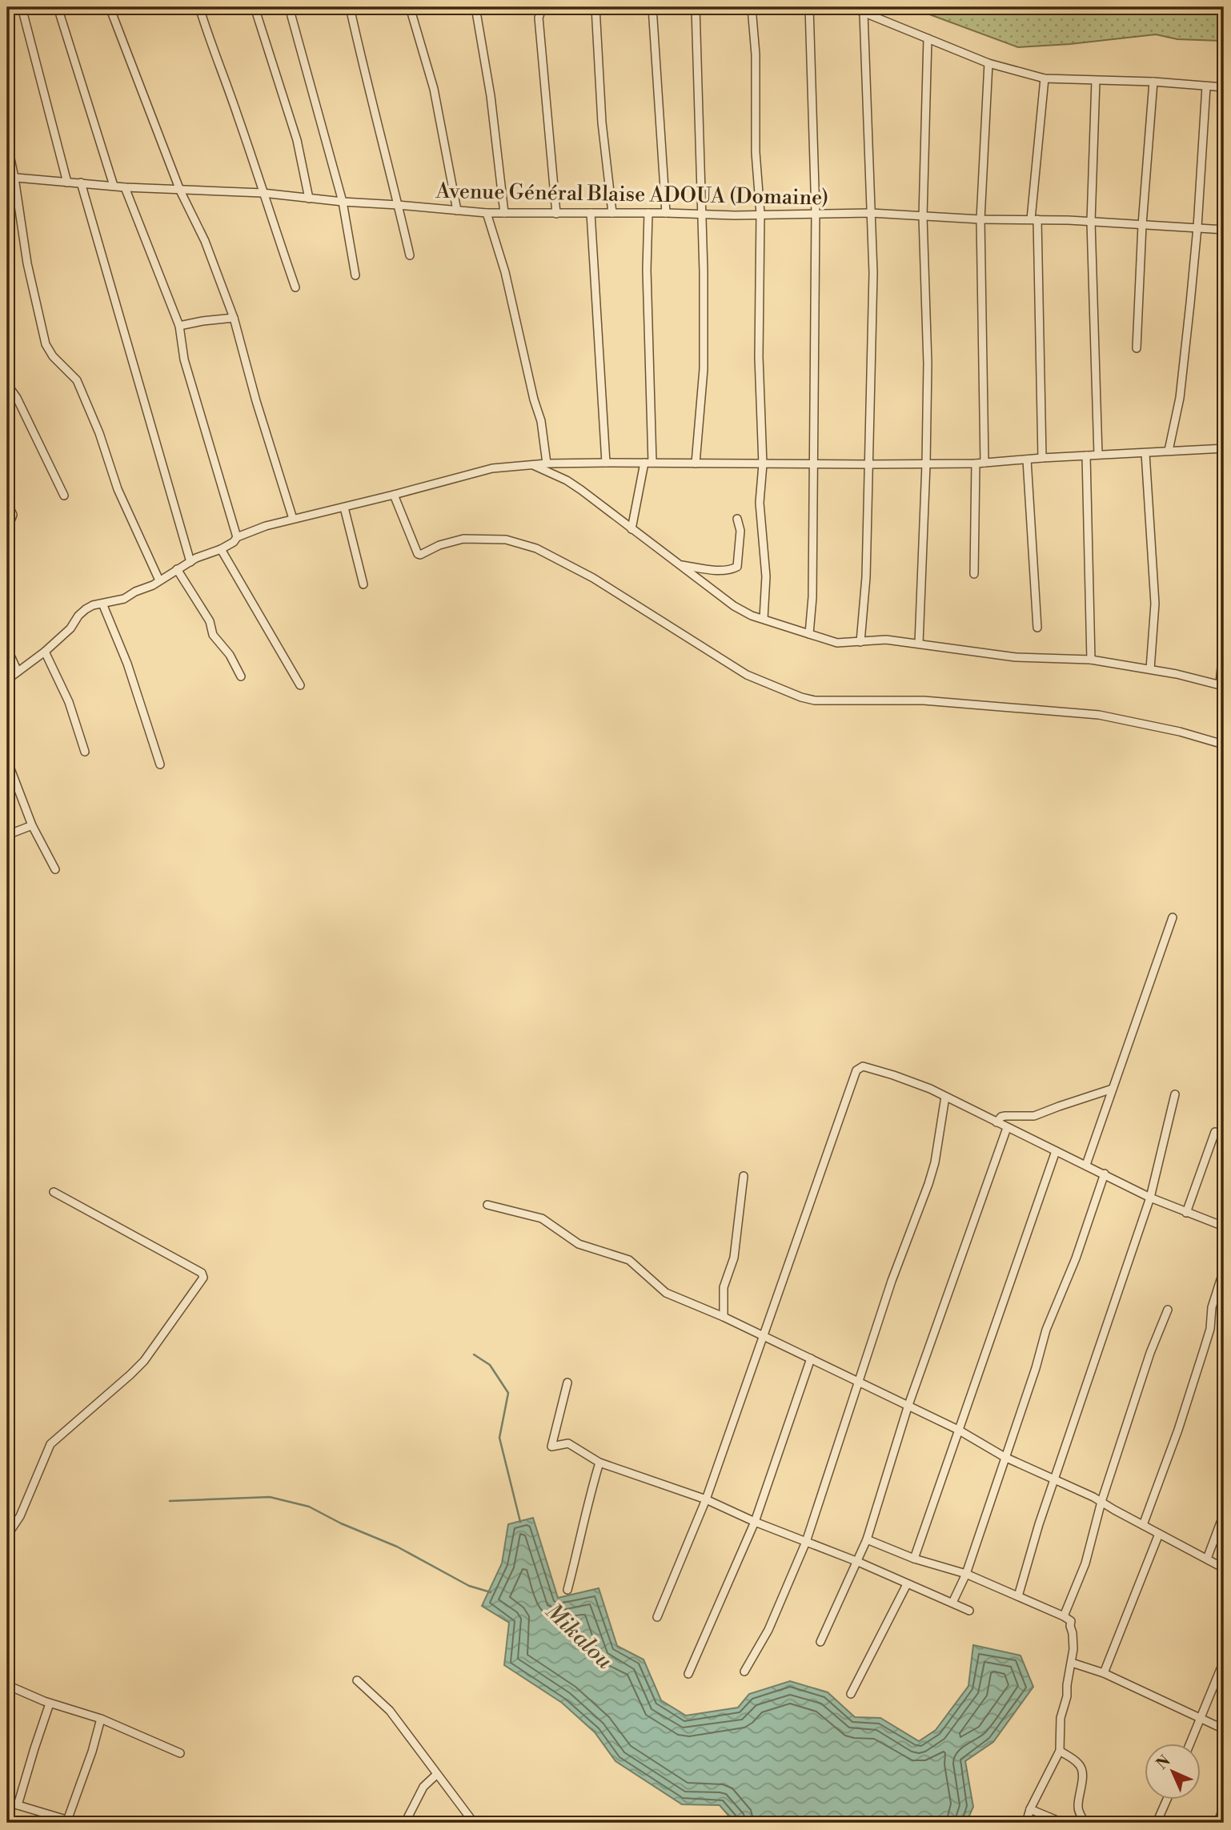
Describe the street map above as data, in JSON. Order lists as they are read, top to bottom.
{
  "streets": {
    "street": ["Avenue Général Blaise ADOUA (Domaine)"]
  },
  "water": ["Mikalou"],
  "north": "top left"
}
